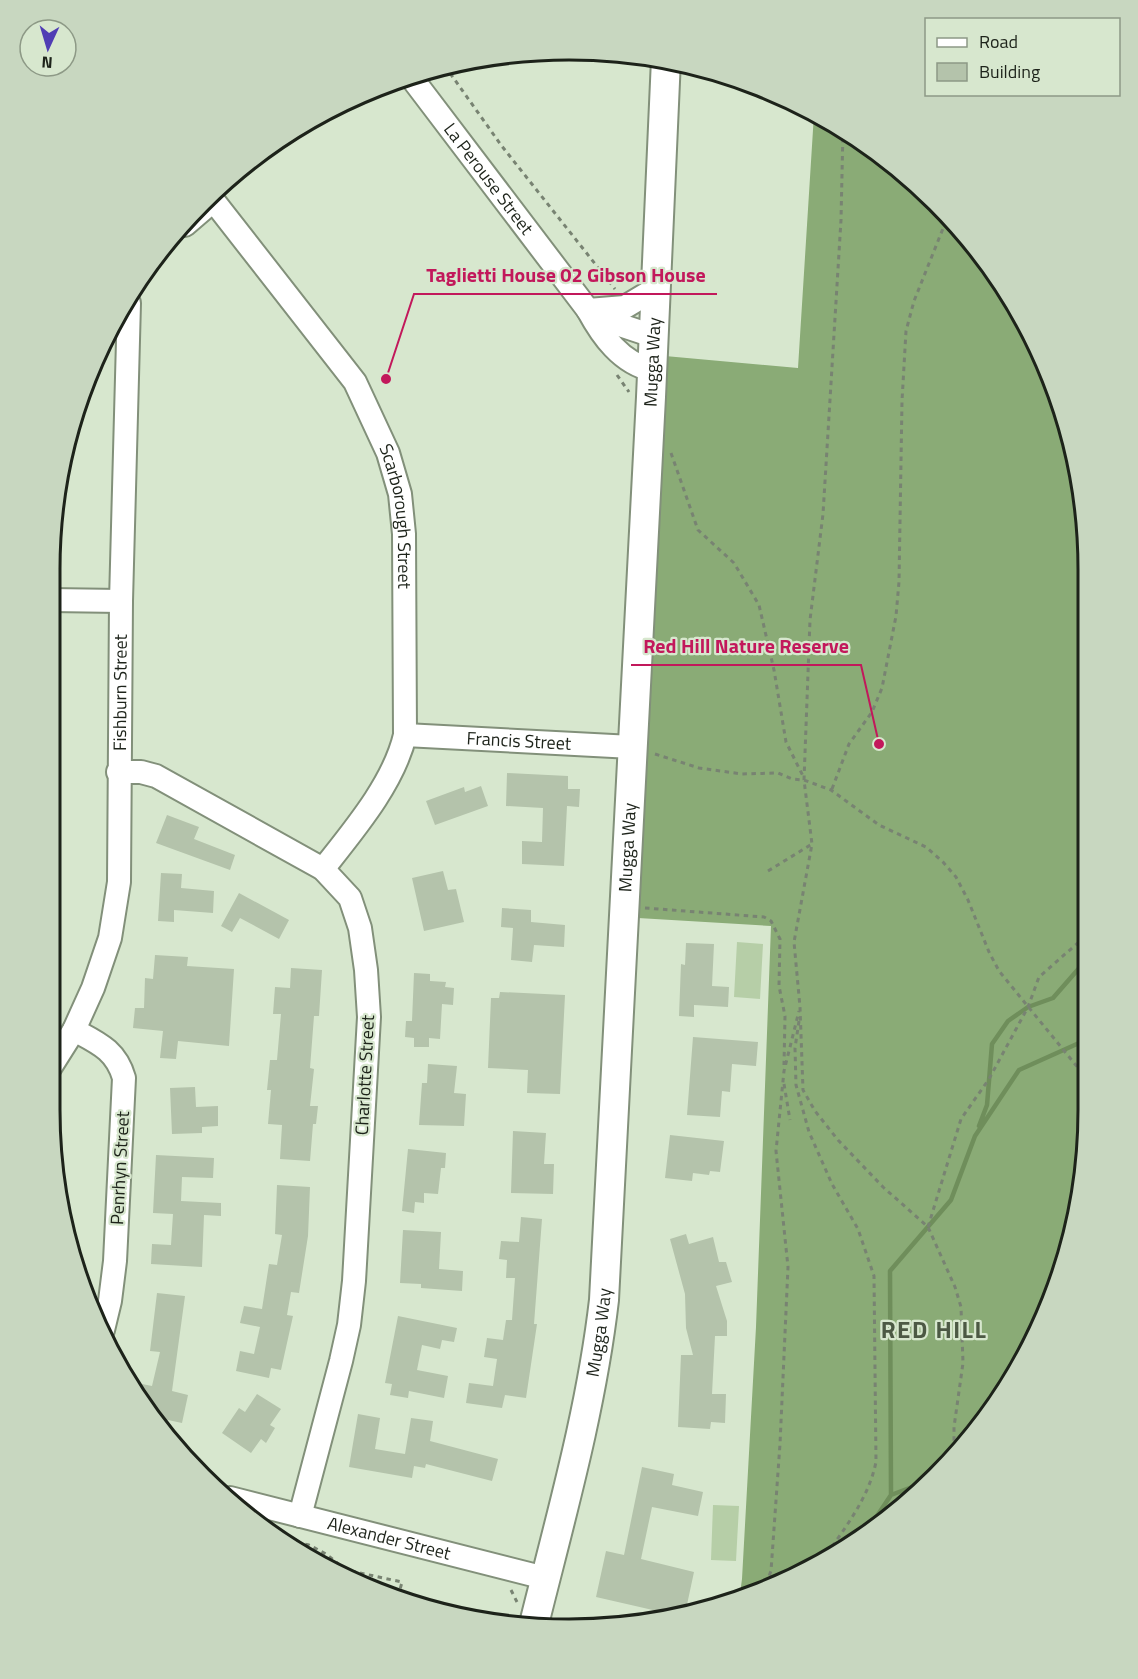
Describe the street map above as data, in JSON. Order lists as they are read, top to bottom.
{
  "streets": {
    "main road": ["Mugga Way"],
    "street": [
      "La Perouse Street",
      "Scarborough Street",
      "Fishburn Street",
      "Francis Street",
      "Charlotte Street",
      "Penrhyn Street",
      "Alexander Street"
    ]
  },
  "crossings": [
    ["La Perouse Street", "Mugga Way"],
    ["Mugga Way", "Francis Street"],
    ["Mugga Way", "Alexander Street"],
    ["Scarborough Street", "Francis Street"],
    ["Scarborough Street", "Charlotte Street"],
    ["Fishburn Street", "Charlotte Street"],
    ["Fishburn Street", "Penrhyn Street"],
    ["Charlotte Street", "Alexander Street"]
  ],
  "districts": ["RED HILL"],
  "places": ["Taglietti House 02 Gibson House", "Red Hill Nature Reserve"],
  "legend": ["Road", "Building"],
  "north": "bottom"
}
